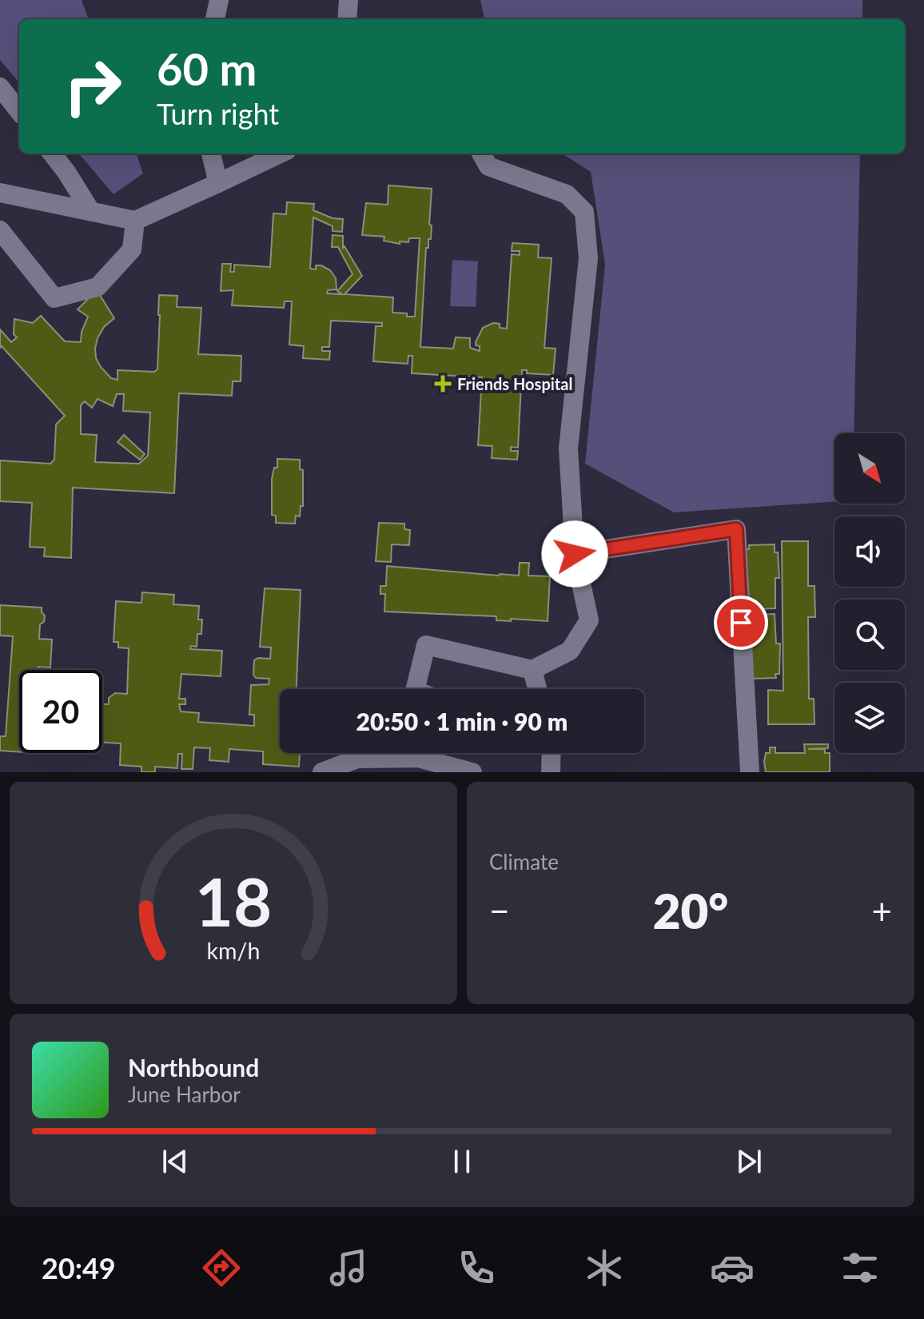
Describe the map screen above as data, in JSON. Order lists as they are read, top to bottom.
{
  "places": {
    "health": ["Friends Hospital"]
  },
  "north": "bottom right",
  "page": {
    "turn": ["60 m", "Turn right"],
    "limit": "20",
    "trip": "20:50 · 1 min · 90 m",
    "tile": "Climate",
    "heat": ["−", "20°", "+"],
    "song": ["Northbound", "June Harbor"],
    "tabs": "20:49",
    "gauge": ["18", "km/h"]
  }
}
